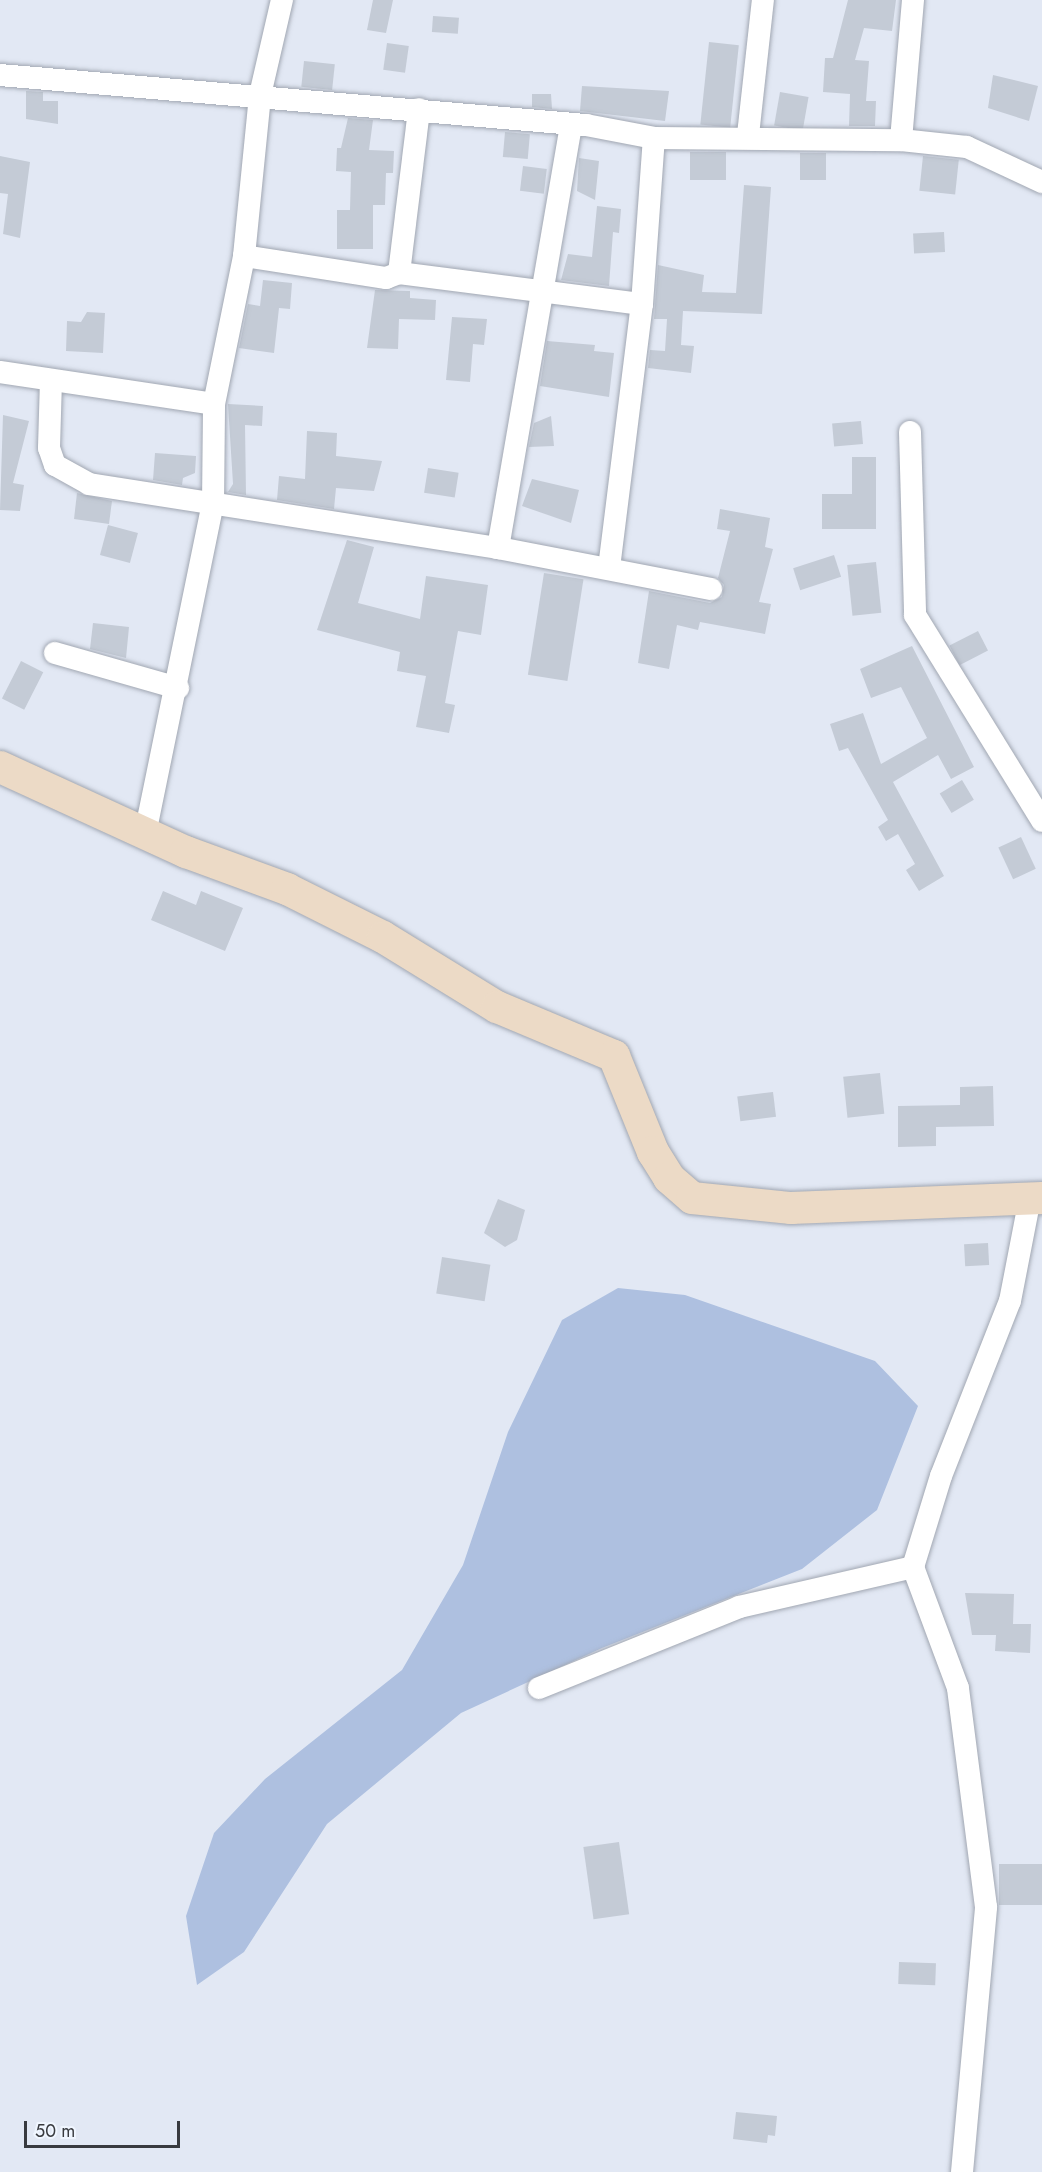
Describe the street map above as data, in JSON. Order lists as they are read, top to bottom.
{
  "scale_bar": "50 m"
}
